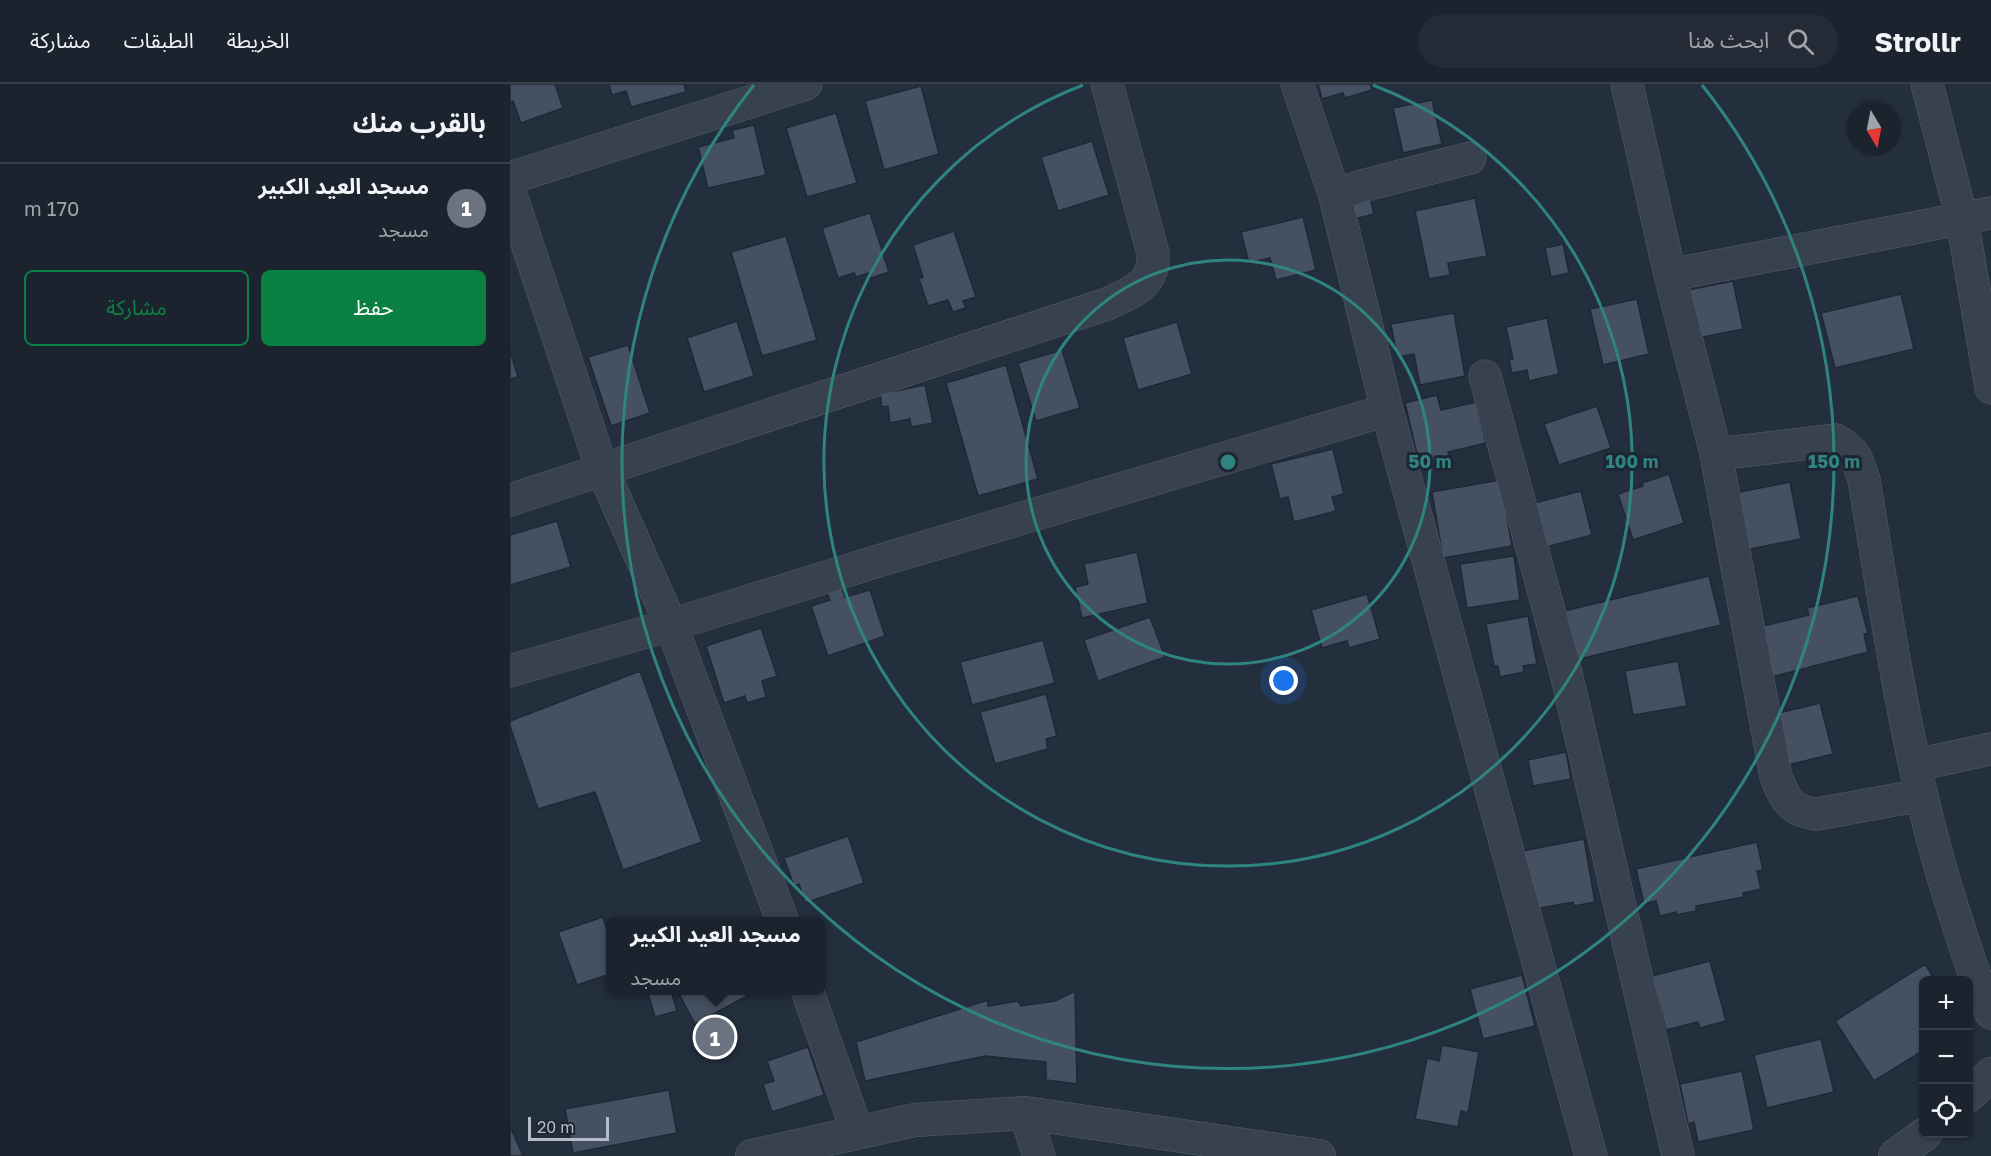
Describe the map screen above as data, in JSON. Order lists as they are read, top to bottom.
{
  "scale_bar": "20 m",
  "north": "bottom",
  "page": {
    "header": "Strollr",
    "search": "ابحث هنا",
    "nav": ["الخريطة", "الطبقات", "مشاركة"],
    "heading": "بالقرب منك",
    "list": [
      {
        "mark": "1",
        "name": "مسجد العيد الكبير",
        "note": "مسجد",
        "value": "170 m"
      }
    ],
    "buttons": ["حفظ", "مشاركة"],
    "popup": ["مسجد العيد الكبير", "مسجد"],
    "map_buttons": ["+", "−"],
    "pins": "1",
    "scale": "20 m"
  },
  "rings": ["50 m", "100 m", "150 m"]
}
